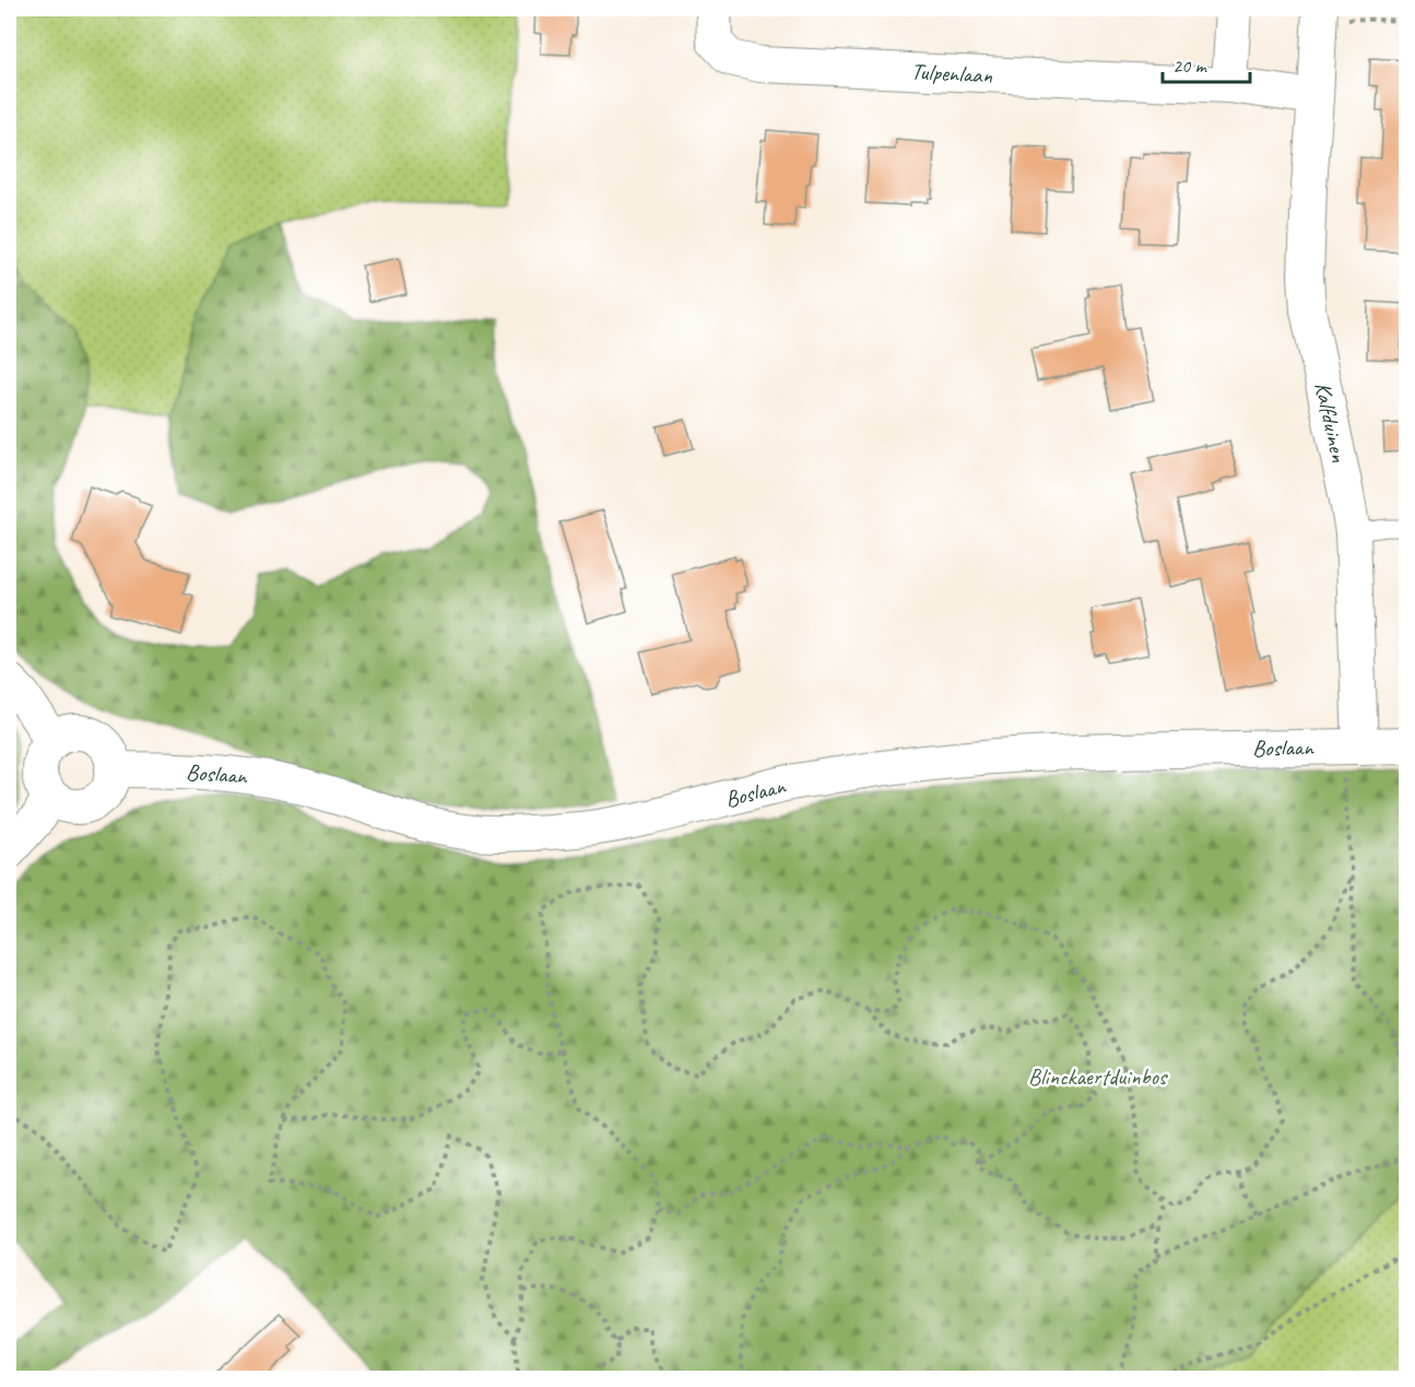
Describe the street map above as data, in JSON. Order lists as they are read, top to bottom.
{
  "streets": {
    "street": ["Tulpenlaan", "Kalfduinen", "Boslaan"]
  },
  "crossings": [
    ["Kalfduinen", "Boslaan"]
  ],
  "parks": ["Blinckaertduinbos"],
  "scale_bar": "20 m"
}
